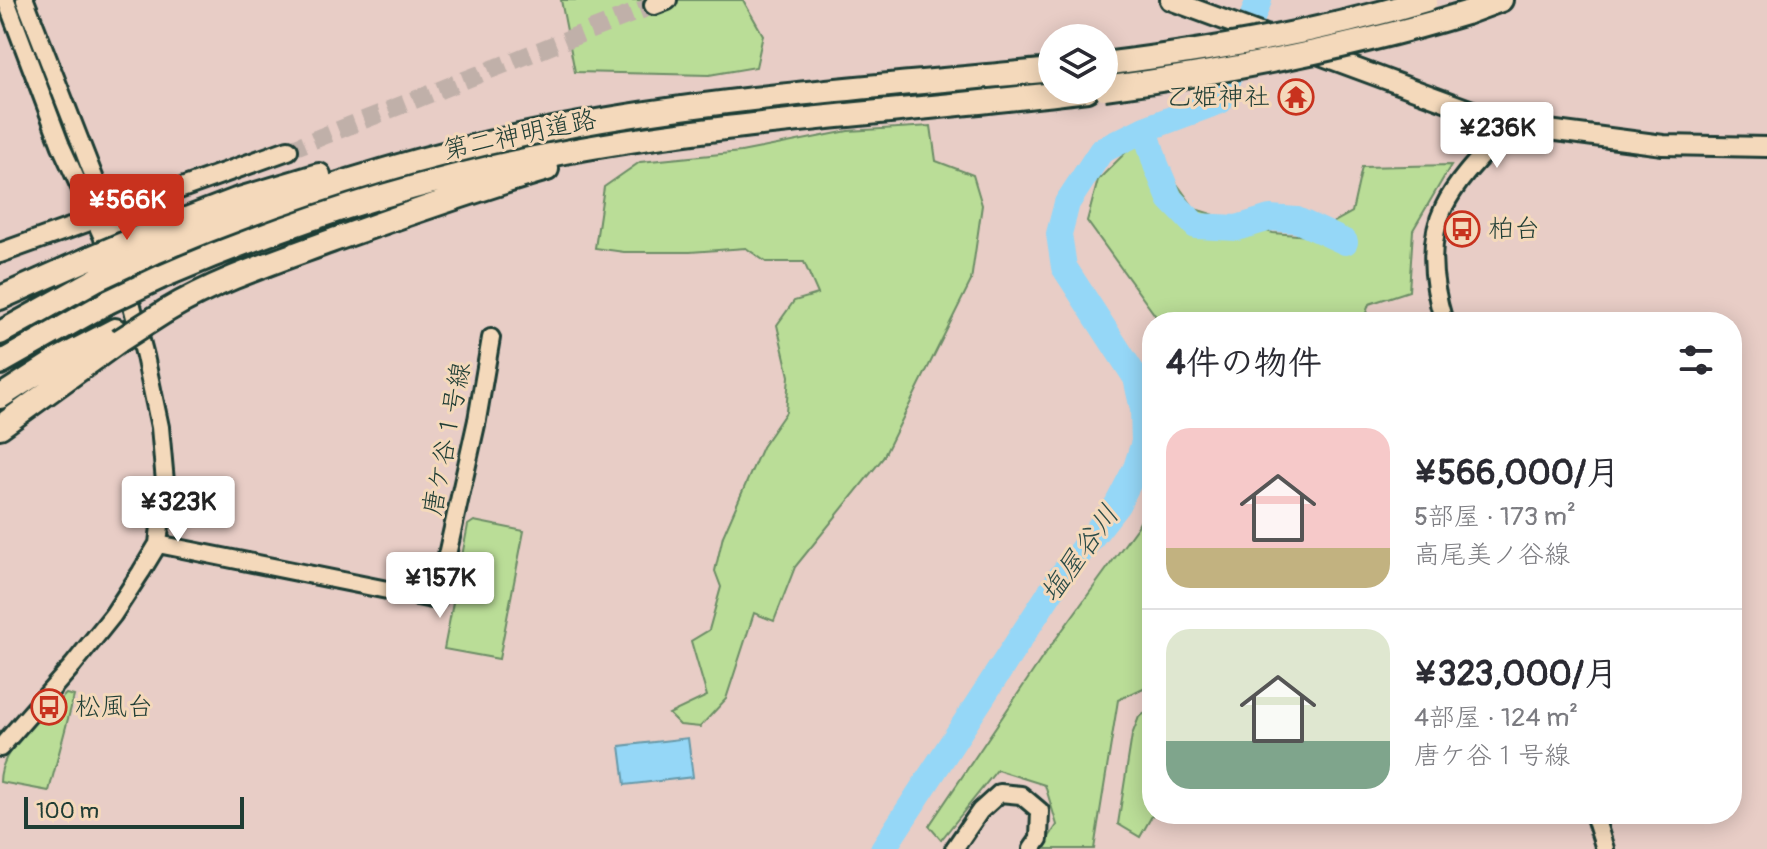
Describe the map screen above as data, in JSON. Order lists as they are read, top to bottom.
{
  "streets": {
    "highway": ["第二神明道路"],
    "street": ["唐ケ谷１号線"]
  },
  "water": ["塩屋谷川"],
  "places": {
    "temple": ["乙姫神社"],
    "bus stop": ["柏台", "松風台"]
  },
  "scale_bar": "100 m",
  "page": {
    "price": [
      "¥236K",
      "¥566K",
      "¥323K",
      "¥157K"
    ],
    "heading": "4件の物件",
    "list": [
      {
        "name": "¥566,000/月",
        "note": "5部屋 · 173 m² · 高尾美ノ谷線"
      },
      {
        "name": "¥323,000/月",
        "note": "4部屋 · 124 m² · 唐ケ谷１号線"
      }
    ],
    "scale": "100 m"
  }
}
